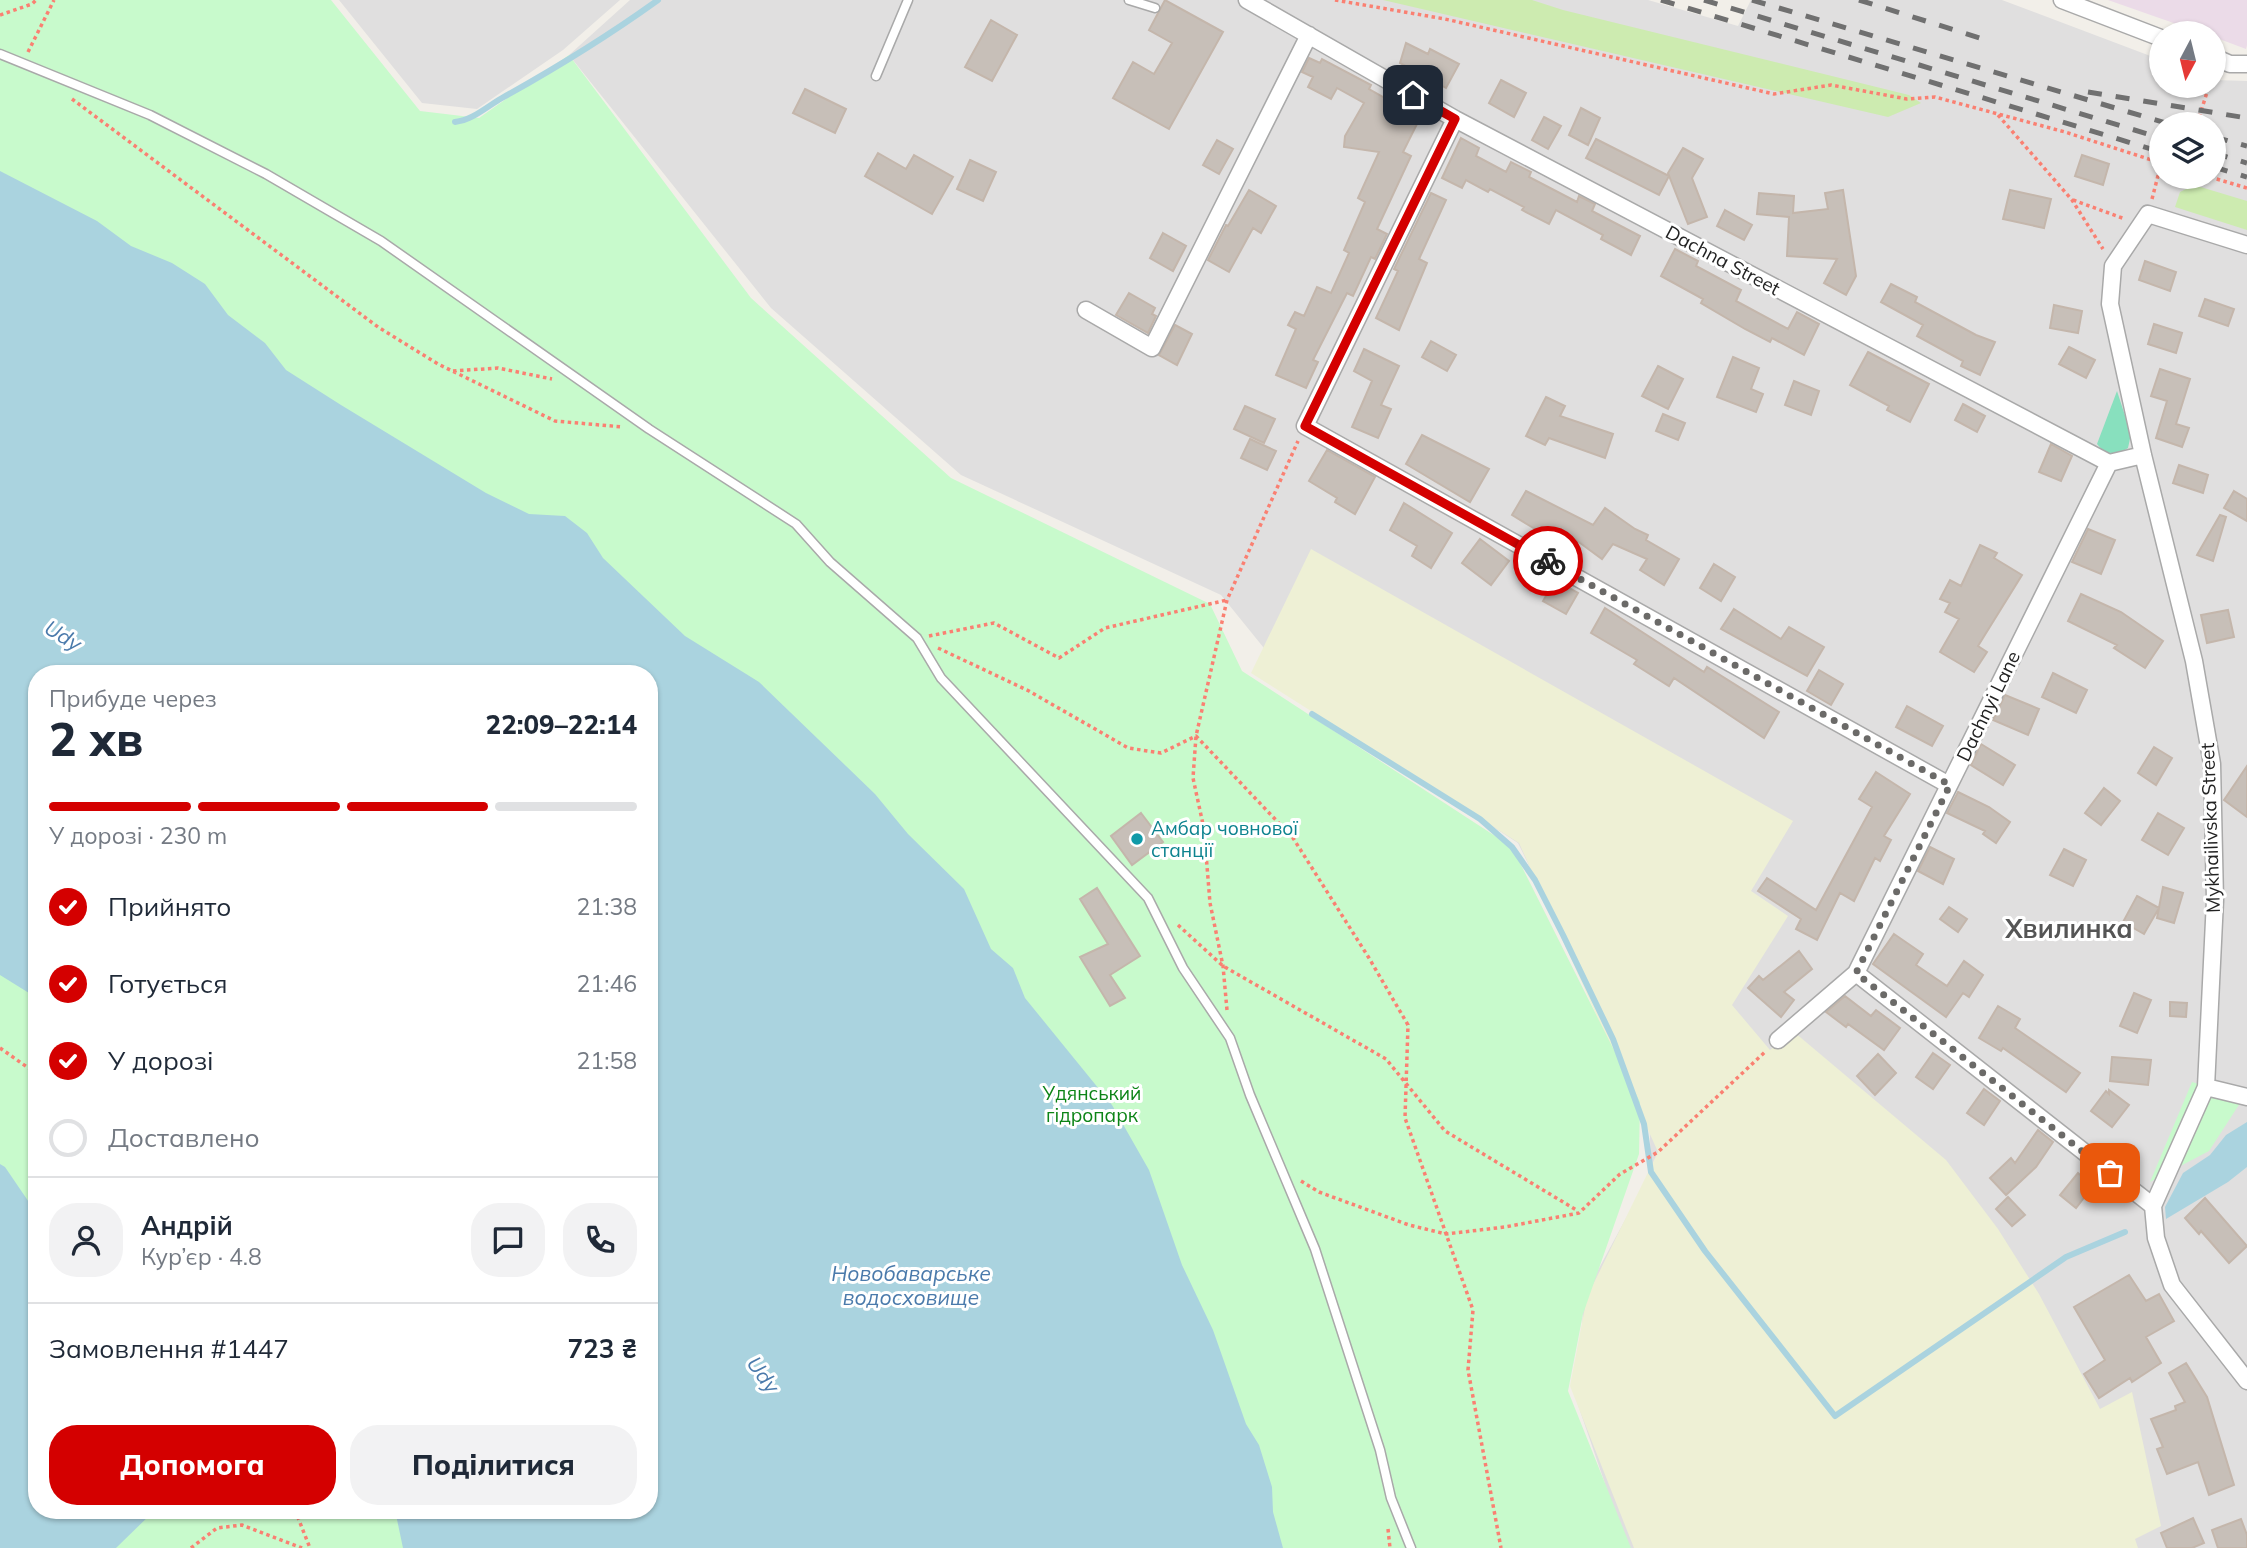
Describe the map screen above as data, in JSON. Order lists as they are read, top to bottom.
{
  "streets": {
    "street": ["Dachna Street", "Dachnyi Lane", "Mykhailivska Street"]
  },
  "crossings": [
    ["Dachna Street", "Dachnyi Lane"]
  ],
  "districts": ["Хвилинка"],
  "water": ["Udy", "Новобаварське водосховище"],
  "parks": ["Удянський гідропарк"],
  "places": ["Амбар човнової станції"],
  "north": "bottom",
  "page": {
    "heading": ["2 хв", "Прибуде через", "22:09–22:14"],
    "panel": [
      "Андрій",
      "Кур’єр · 4.8",
      "Замовлення #1447",
      "723 ₴"
    ],
    "bar": "У дорозі · 230 m",
    "list": [
      ["Прийнято", "21:38"],
      ["Готується", "21:46"],
      ["У дорозі", "21:58"],
      "Доставлено"
    ],
    "buttons": ["Допомога", "Поділитися"]
  }
}
